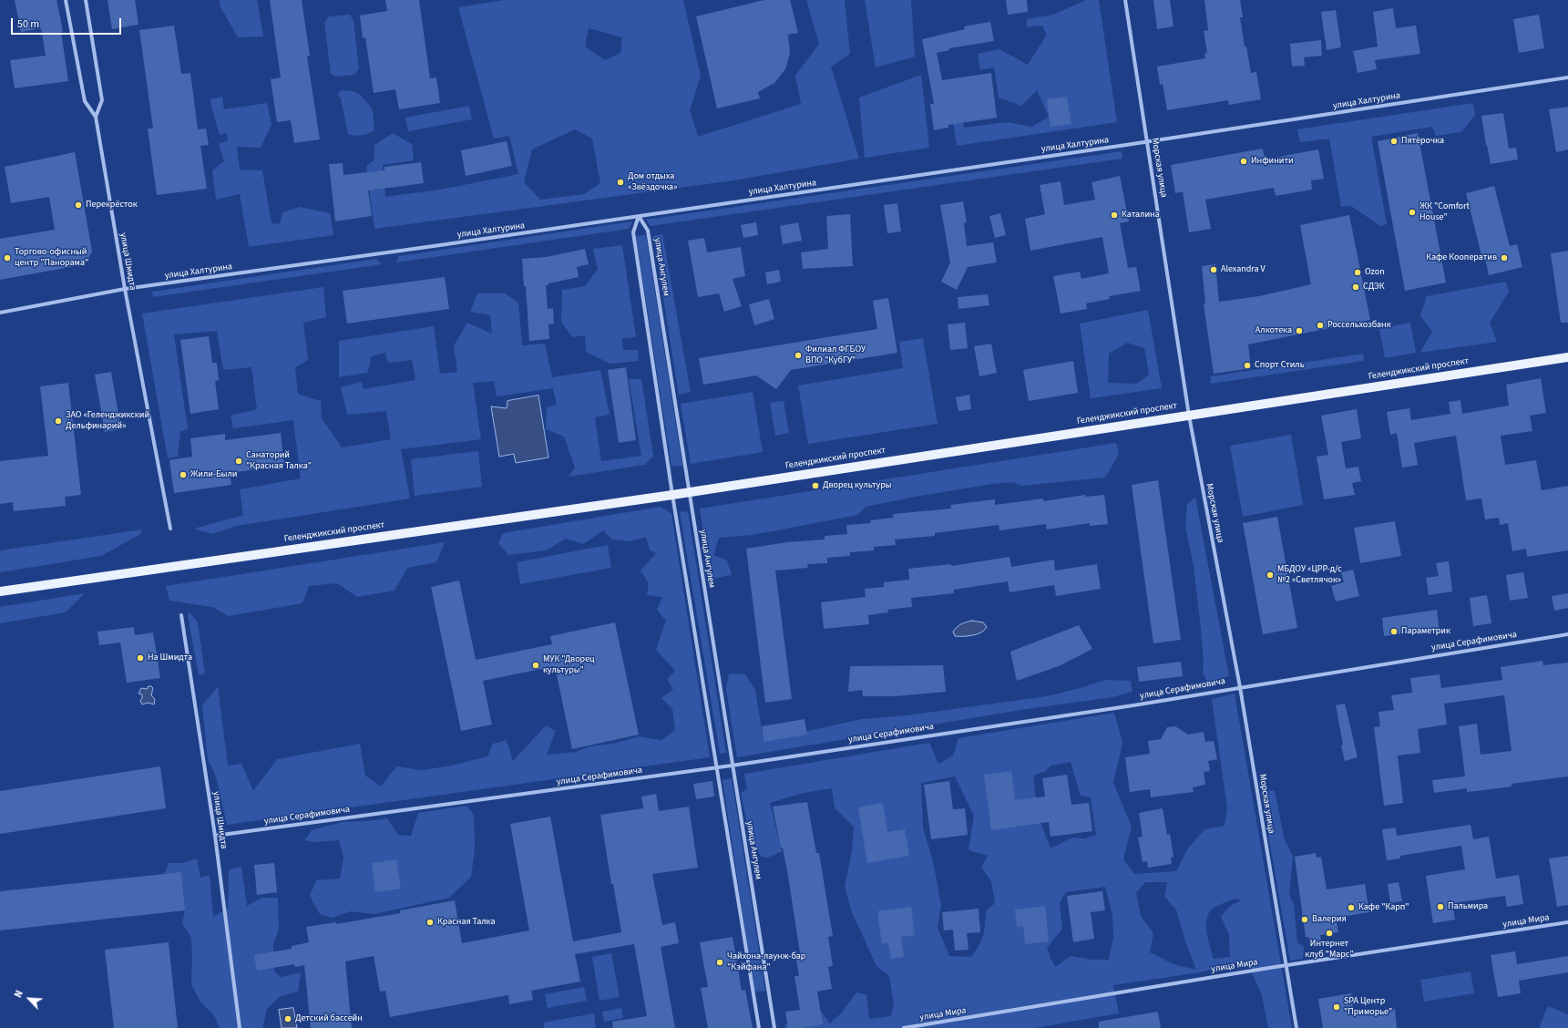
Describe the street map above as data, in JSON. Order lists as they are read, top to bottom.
{
  "streets": {
    "main road": ["Геленджикский проспект"],
    "street": [
      "улица Халтурина",
      "Морская улица",
      "улица Шмидта",
      "улица Ангулем",
      "улица Серафимовича",
      "улица Мира"
    ]
  },
  "crossings": [
    ["улица Халтурина", "Морская улица"],
    ["улица Халтурина", "улица Шмидта"],
    ["улица Халтурина", "улица Ангулем"],
    ["Морская улица", "Геленджикский проспект"],
    ["Морская улица", "улица Серафимовича"],
    ["Морская улица", "улица Мира"],
    ["улица Шмидта", "улица Серафимовича"],
    ["улица Ангулем", "Геленджикский проспект"],
    ["улица Ангулем", "улица Серафимовича"]
  ],
  "places": [
    "Пятёрочка",
    "Инфинити",
    "Дом отдыха «Звёздочка»",
    "Перекрёсток",
    "ЖК \"Comfort House\"",
    "Каталина",
    "Торгово-офисный центр \"Панорама\"",
    "Кафе Кооператив",
    "Alexandra V",
    "Ozon",
    "СДЭК",
    "Россельхозбанк",
    "Алкотека",
    "Филиал ФГБОУ ВПО \"КубГУ\"",
    "Спорт Стиль",
    "ЗАО «Геленджикский Дельфинарий»",
    "Санаторий \"Красная Талка\"",
    "Жили-Были",
    "Дворец культуры",
    "МБДОУ «ЦРР-д/с №2 «Светлячок»",
    "Параметрик",
    "На Шмидта",
    "МУК \"Дворец культуры\"",
    "Пальмира",
    "Кафе \"Карп\"",
    "Валерия",
    "Красная Талка",
    "Интернет клуб \"Марс\"",
    "Чайхона-лаунж-бар \"Кэйфана\"",
    "SPA Центр \"Приморье\"",
    "Детский бассейн"
  ],
  "scale_bar": "50 m",
  "north": "top left"
}
